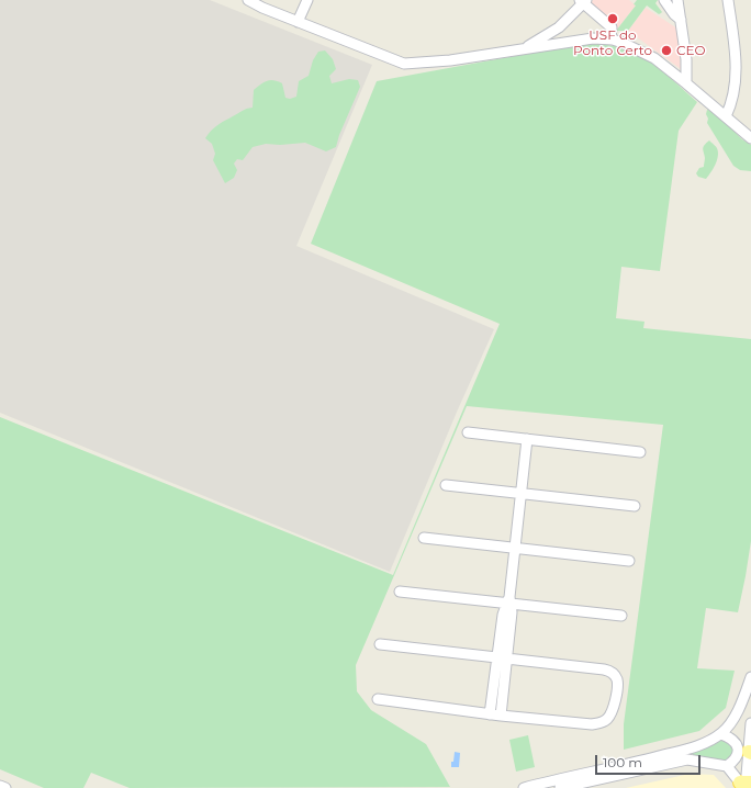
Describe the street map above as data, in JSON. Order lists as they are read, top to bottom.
{
  "places": ["USF do Ponto Certo", "CEO"],
  "scale_bar": "100 m"
}
